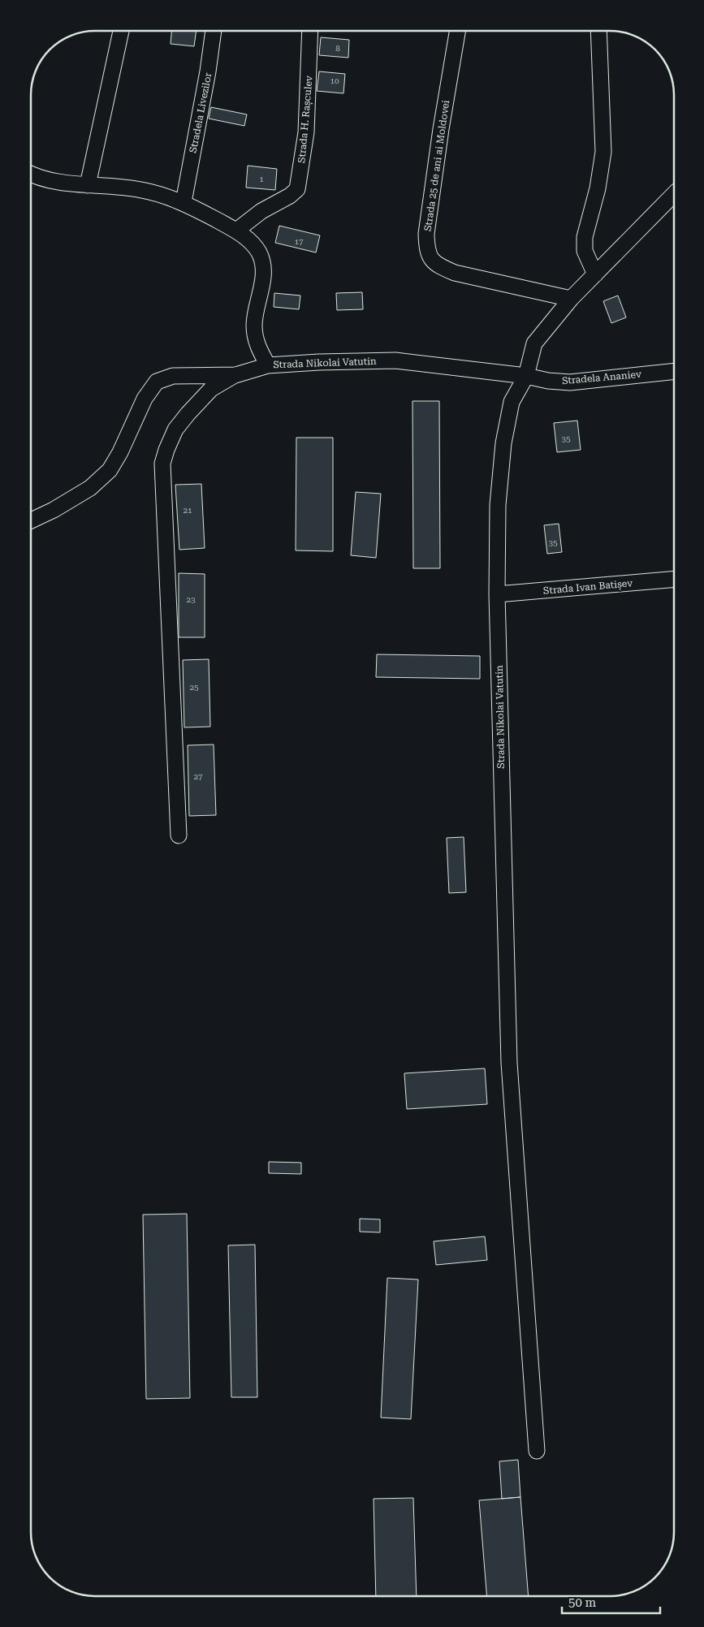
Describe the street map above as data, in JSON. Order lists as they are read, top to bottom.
{
  "streets": {
    "street": [
      "Stradela Livezilor",
      "Strada H. Rașculev",
      "Strada 25 de ani ai Moldovei",
      "Strada Nikolai Vatutin",
      "Stradela Ananiev",
      "Strada Ivan Batișev"
    ]
  },
  "crossings": [
    ["Strada 25 de ani ai Moldovei", "Strada Nikolai Vatutin"],
    ["Strada Nikolai Vatutin", "Stradela Ananiev"],
    ["Strada Nikolai Vatutin", "Strada Ivan Batișev"]
  ],
  "house_numbers": [
    "8",
    "10",
    "1",
    "17",
    "35",
    "21",
    "35",
    "23",
    "25",
    "27"
  ],
  "scale_bar": "50 m"
}
